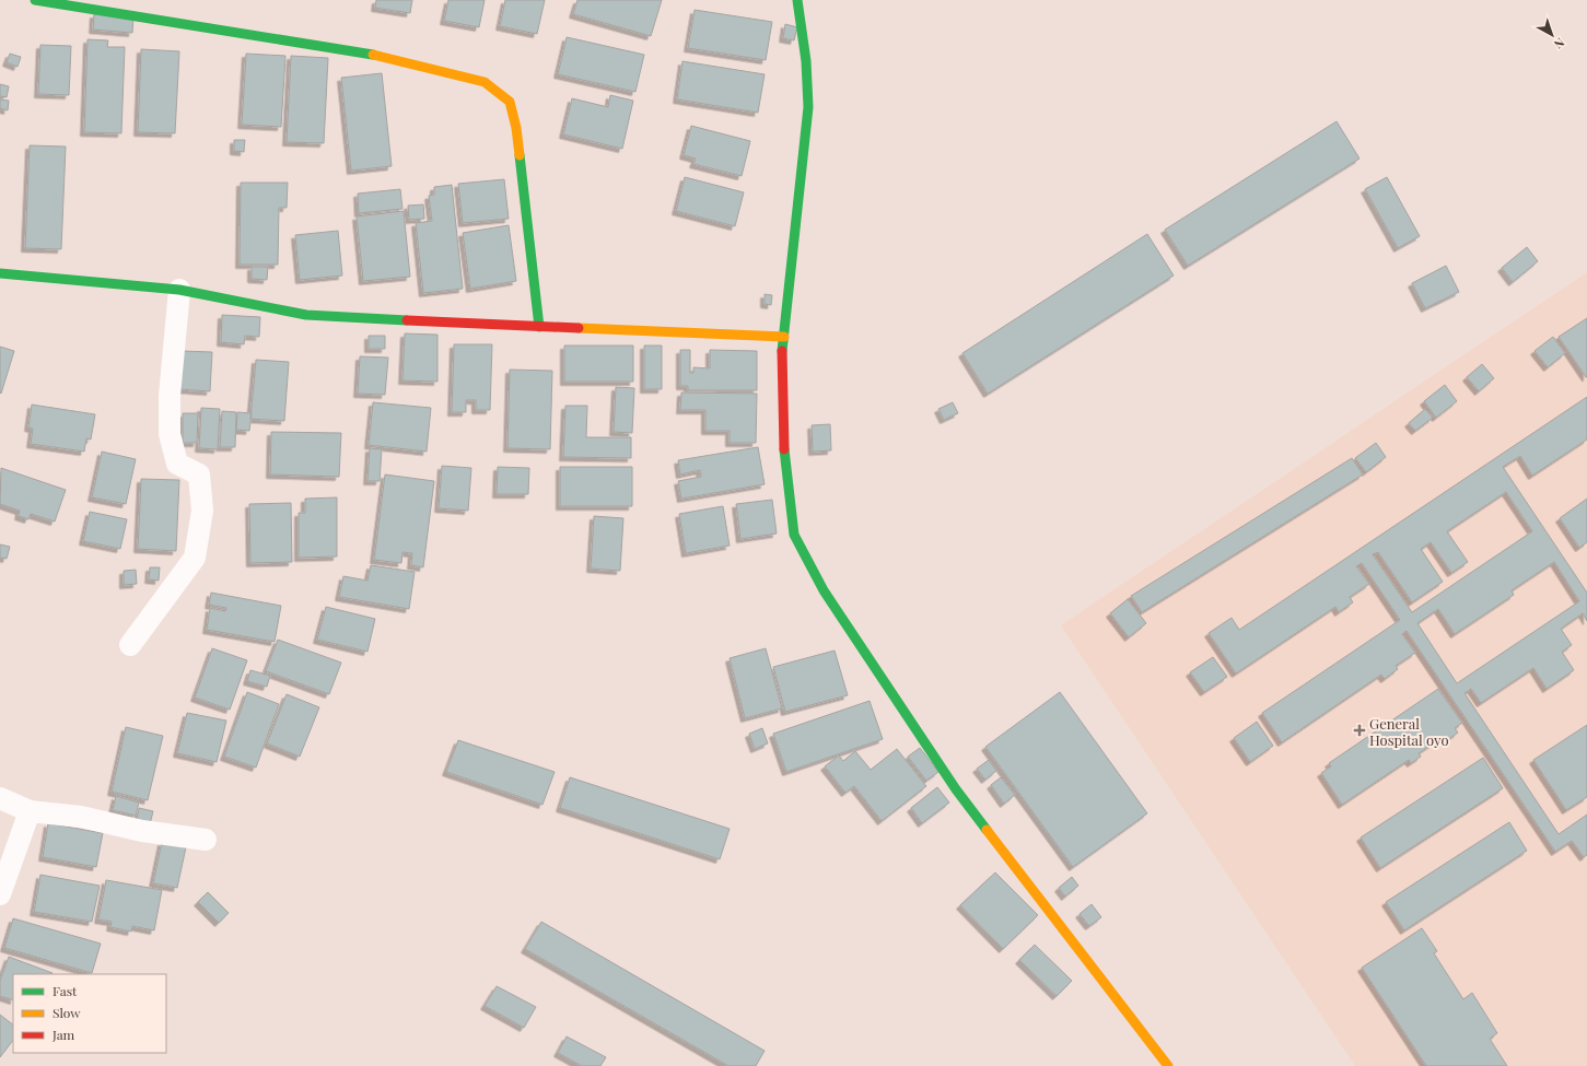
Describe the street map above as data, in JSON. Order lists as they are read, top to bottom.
{
  "places": {
    "health": ["General Hospital oyo"]
  },
  "legend": ["Fast", "Slow", "Jam"],
  "north": "bottom right"
}
